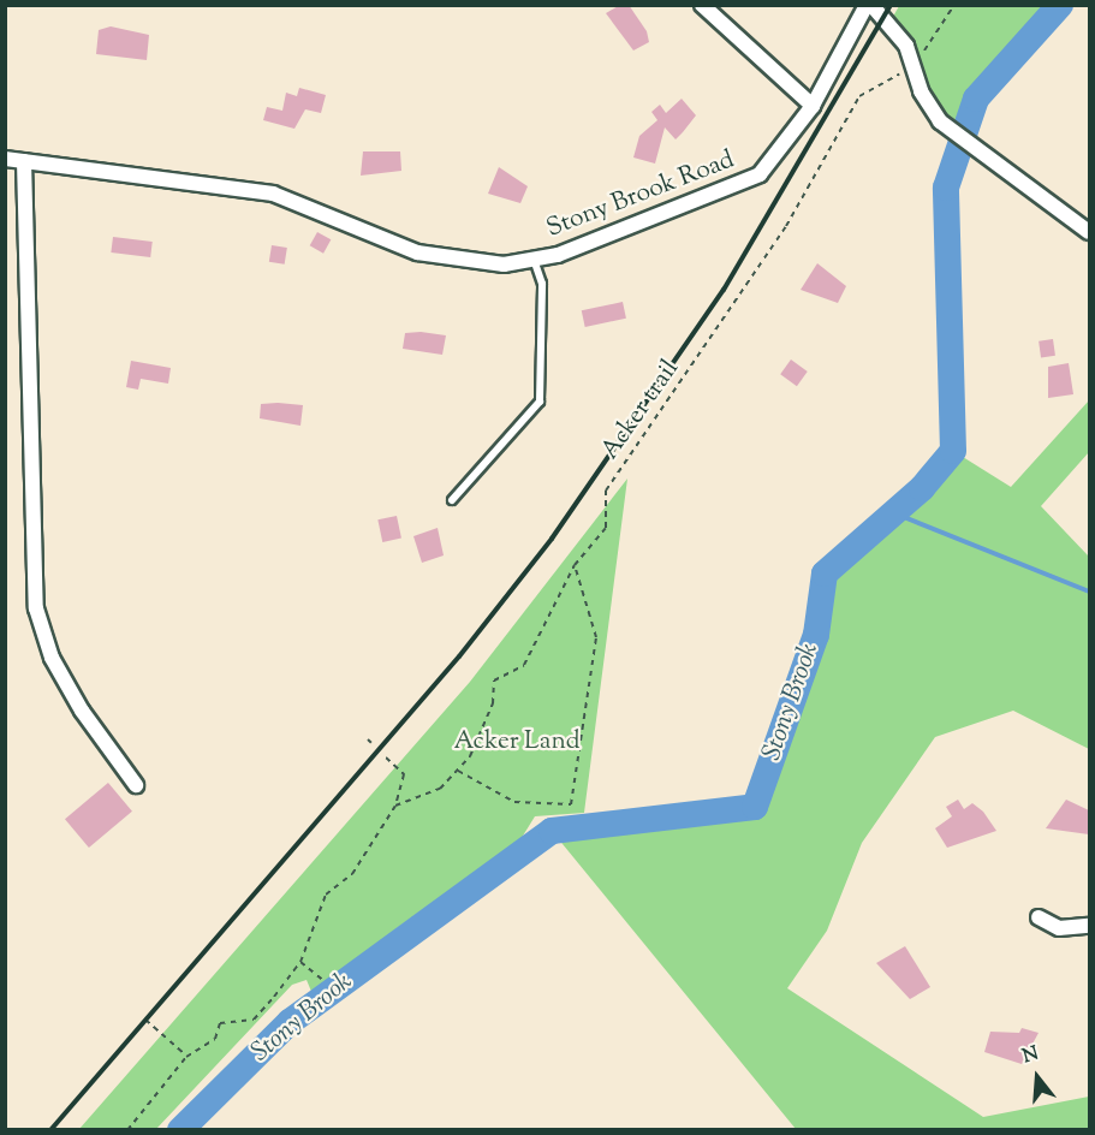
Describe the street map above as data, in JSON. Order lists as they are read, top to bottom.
{
  "streets": {
    "street": ["Stony Brook Road"],
    "path": ["Acker trail"]
  },
  "crossings": [
    ["Stony Brook Road", "Acker trail"]
  ],
  "water": ["Stony Brook"],
  "parks": ["Acker Land"],
  "north": "top"
}
